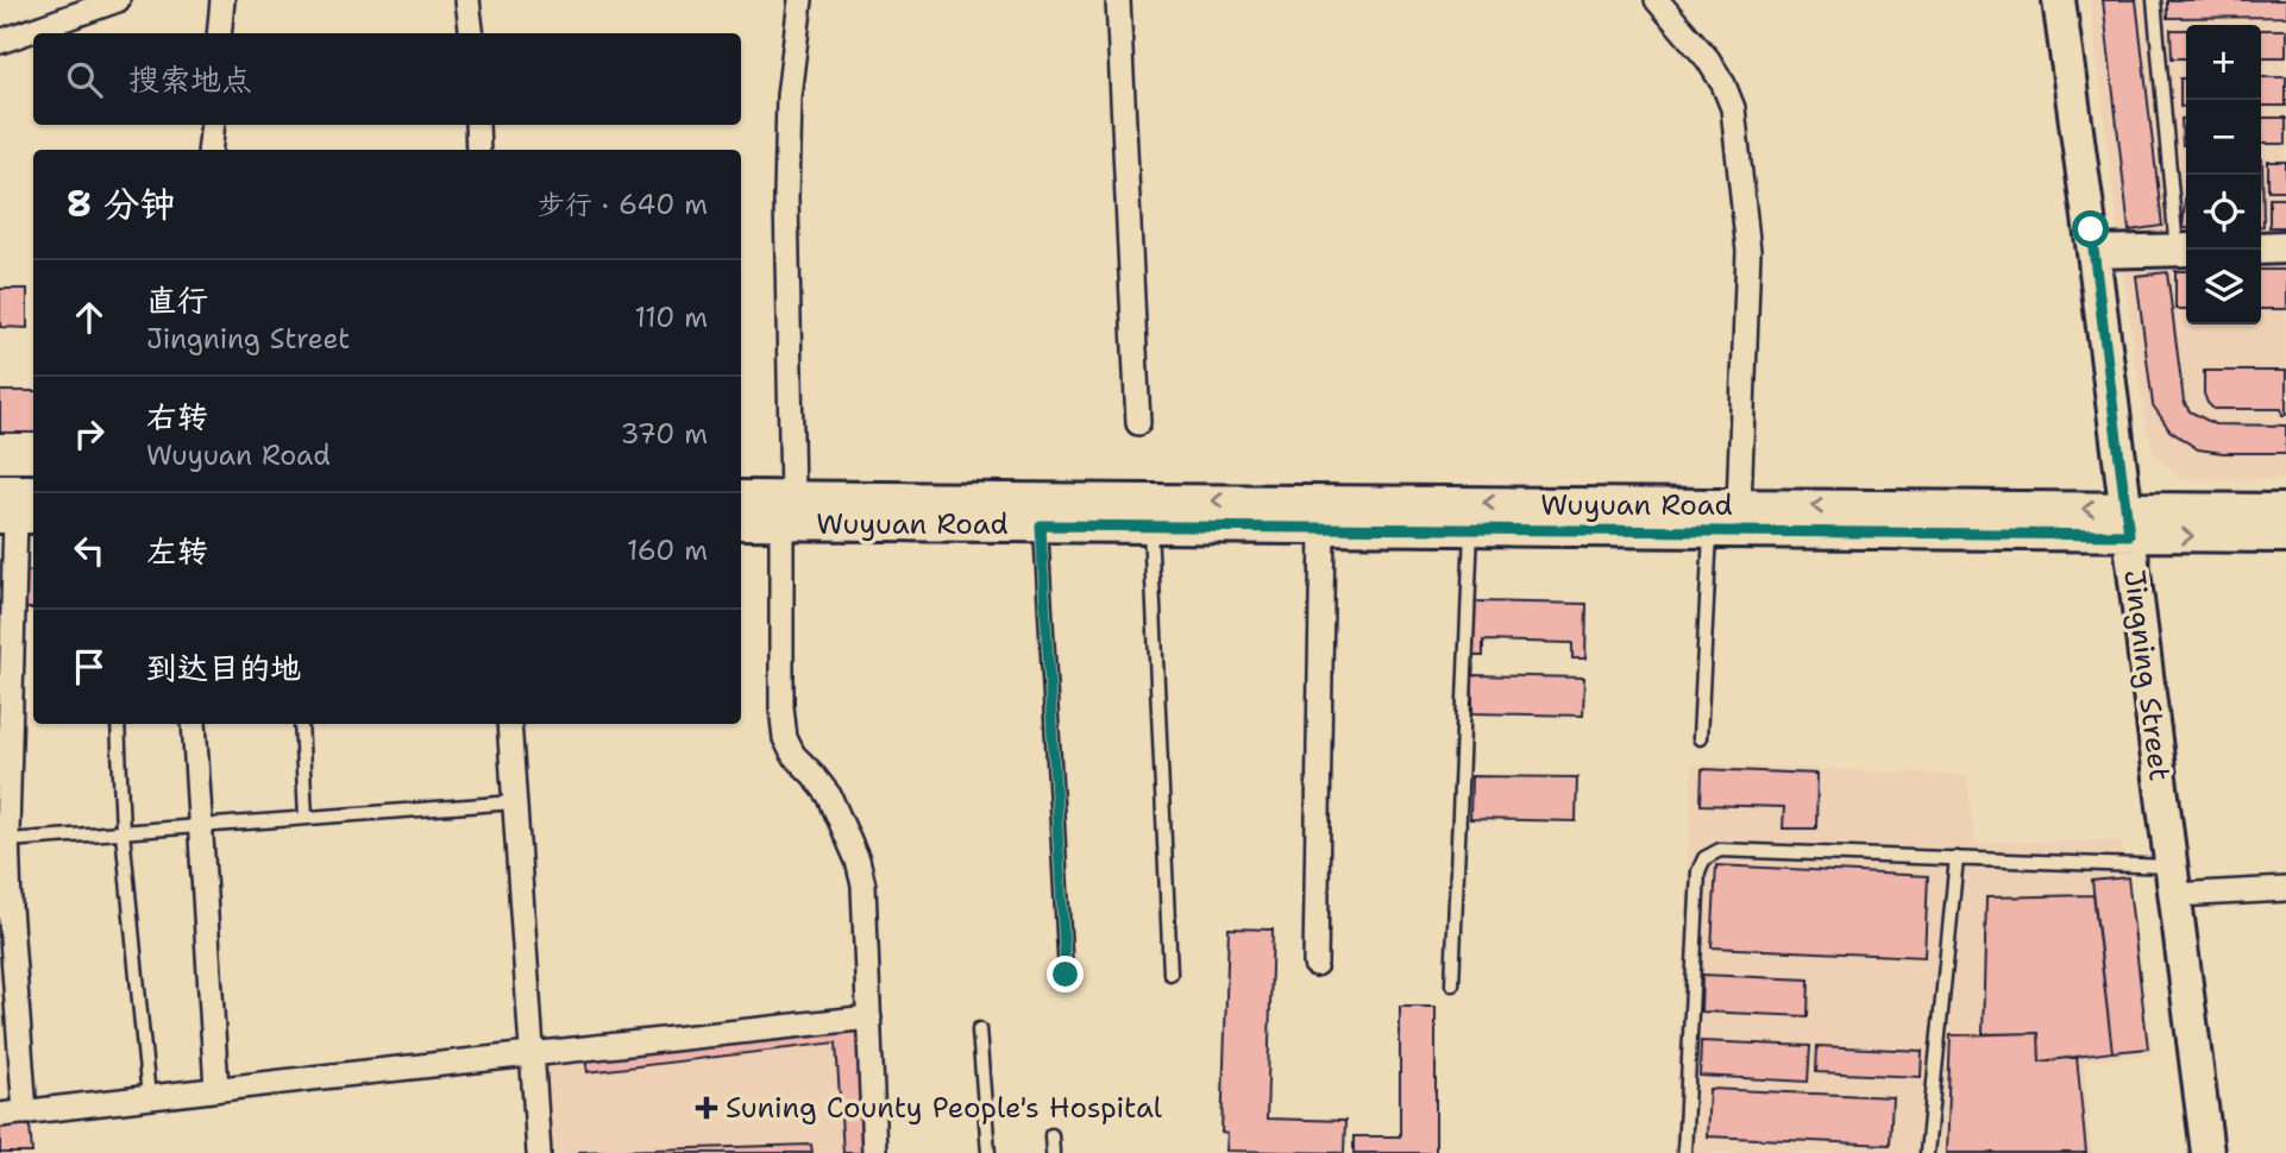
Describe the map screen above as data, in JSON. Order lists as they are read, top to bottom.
{
  "streets": {
    "main road": ["Wuyuan Road", "Jingning Street"]
  },
  "crossings": [
    ["Wuyuan Road", "Jingning Street"]
  ],
  "places": {
    "health": ["Suning County People's Hospital"]
  },
  "page": {
    "map_buttons": ["+", "−"],
    "search": "搜索地点",
    "heading": ["8 分钟", "步行 · 640 m"],
    "list": [
      ["直行", "Jingning Street", "110 m"],
      ["右转", "Wuyuan Road", "370 m"],
      ["左转", "160 m"],
      "到达目的地"
    ]
  }
}
